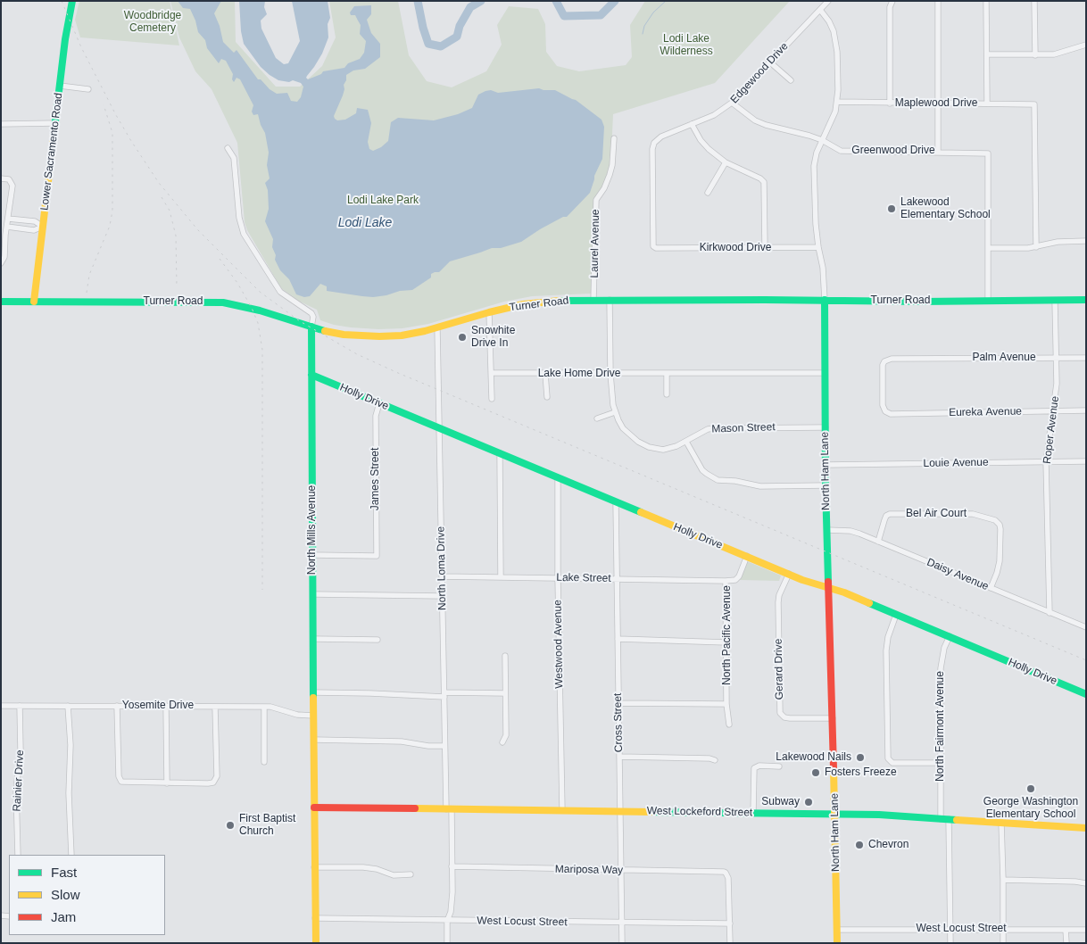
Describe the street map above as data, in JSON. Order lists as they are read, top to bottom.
{
  "streets": {
    "street": [
      "Edgewood Drive",
      "Maplewood Drive",
      "Greenwood Drive",
      "Lower Sacramento Road",
      "Laurel Avenue",
      "Kirkwood Drive",
      "Turner Road",
      "Palm Avenue",
      "Lake Home Drive",
      "Holly Drive",
      "Eureka Avenue",
      "Mason Street",
      "Roper Avenue",
      "Louie Avenue",
      "North Ham Lane",
      "James Street",
      "Bel Air Court",
      "North Mills Avenue",
      "North Loma Drive",
      "Daisy Avenue",
      "Lake Street",
      "North Pacific Avenue",
      "Westwood Avenue",
      "Gerard Drive",
      "Yosemite Drive",
      "Cross Street",
      "North Fairmont Avenue",
      "Rainier Drive",
      "West Lockeford Street",
      "Mariposa Way",
      "West Locust Street"
    ]
  },
  "crossings": [
    ["Edgewood Drive", "Greenwood Drive"],
    ["Edgewood Drive", "Kirkwood Drive"],
    ["Edgewood Drive", "North Ham Lane"],
    ["Maplewood Drive", "North Ham Lane"],
    ["Greenwood Drive", "North Ham Lane"],
    ["Lower Sacramento Road", "Turner Road"],
    ["Laurel Avenue", "Turner Road"],
    ["Kirkwood Drive", "North Ham Lane"],
    ["Turner Road", "Roper Avenue"],
    ["Turner Road", "North Ham Lane"],
    ["Turner Road", "North Mills Avenue"],
    ["Turner Road", "North Loma Drive"],
    ["Palm Avenue", "Eureka Avenue"],
    ["Palm Avenue", "Roper Avenue"],
    ["Lake Home Drive", "Mason Street"],
    ["Lake Home Drive", "North Ham Lane"],
    ["Holly Drive", "North Ham Lane"],
    ["Holly Drive", "James Street"],
    ["Holly Drive", "North Mills Avenue"],
    ["Holly Drive", "North Loma Drive"],
    ["Holly Drive", "North Pacific Avenue"],
    ["Holly Drive", "Westwood Avenue"],
    ["Holly Drive", "Gerard Drive"],
    ["Holly Drive", "Cross Street"],
    ["Holly Drive", "North Fairmont Avenue"],
    ["Eureka Avenue", "Roper Avenue"],
    ["Mason Street", "North Ham Lane"],
    ["Roper Avenue", "Louie Avenue"],
    ["Roper Avenue", "Daisy Avenue"],
    ["Louie Avenue", "North Ham Lane"],
    ["North Ham Lane", "Daisy Avenue"],
    ["North Ham Lane", "Gerard Drive"],
    ["North Ham Lane", "West Lockeford Street"],
    ["North Ham Lane", "West Locust Street"],
    ["James Street", "North Mills Avenue"],
    ["Bel Air Court", "Daisy Avenue"],
    ["North Mills Avenue", "Yosemite Drive"],
    ["North Mills Avenue", "West Lockeford Street"],
    ["North Mills Avenue", "West Locust Street"],
    ["North Loma Drive", "Lake Street"],
    ["North Loma Drive", "West Lockeford Street"],
    ["North Loma Drive", "Mariposa Way"],
    ["North Loma Drive", "West Locust Street"],
    ["Lake Street", "North Pacific Avenue"],
    ["Lake Street", "Westwood Avenue"],
    ["Lake Street", "Cross Street"],
    ["Westwood Avenue", "West Lockeford Street"],
    ["Yosemite Drive", "Rainier Drive"],
    ["Cross Street", "West Lockeford Street"],
    ["Cross Street", "Mariposa Way"],
    ["Cross Street", "West Locust Street"],
    ["North Fairmont Avenue", "West Lockeford Street"],
    ["Mariposa Way", "West Locust Street"]
  ],
  "water": ["Lodi Lake"],
  "parks": ["Woodbridge Cemetery", "Lodi Lake Wilderness", "Lodi Lake Park"],
  "places": [
    "Lakewood Elementary School",
    "Snowhite Drive In",
    "Lakewood Nails",
    "Fosters Freeze",
    "George Washington Elementary School",
    "Subway",
    "First Baptist Church",
    "Chevron"
  ],
  "legend": ["Fast", "Slow", "Jam"]
}
